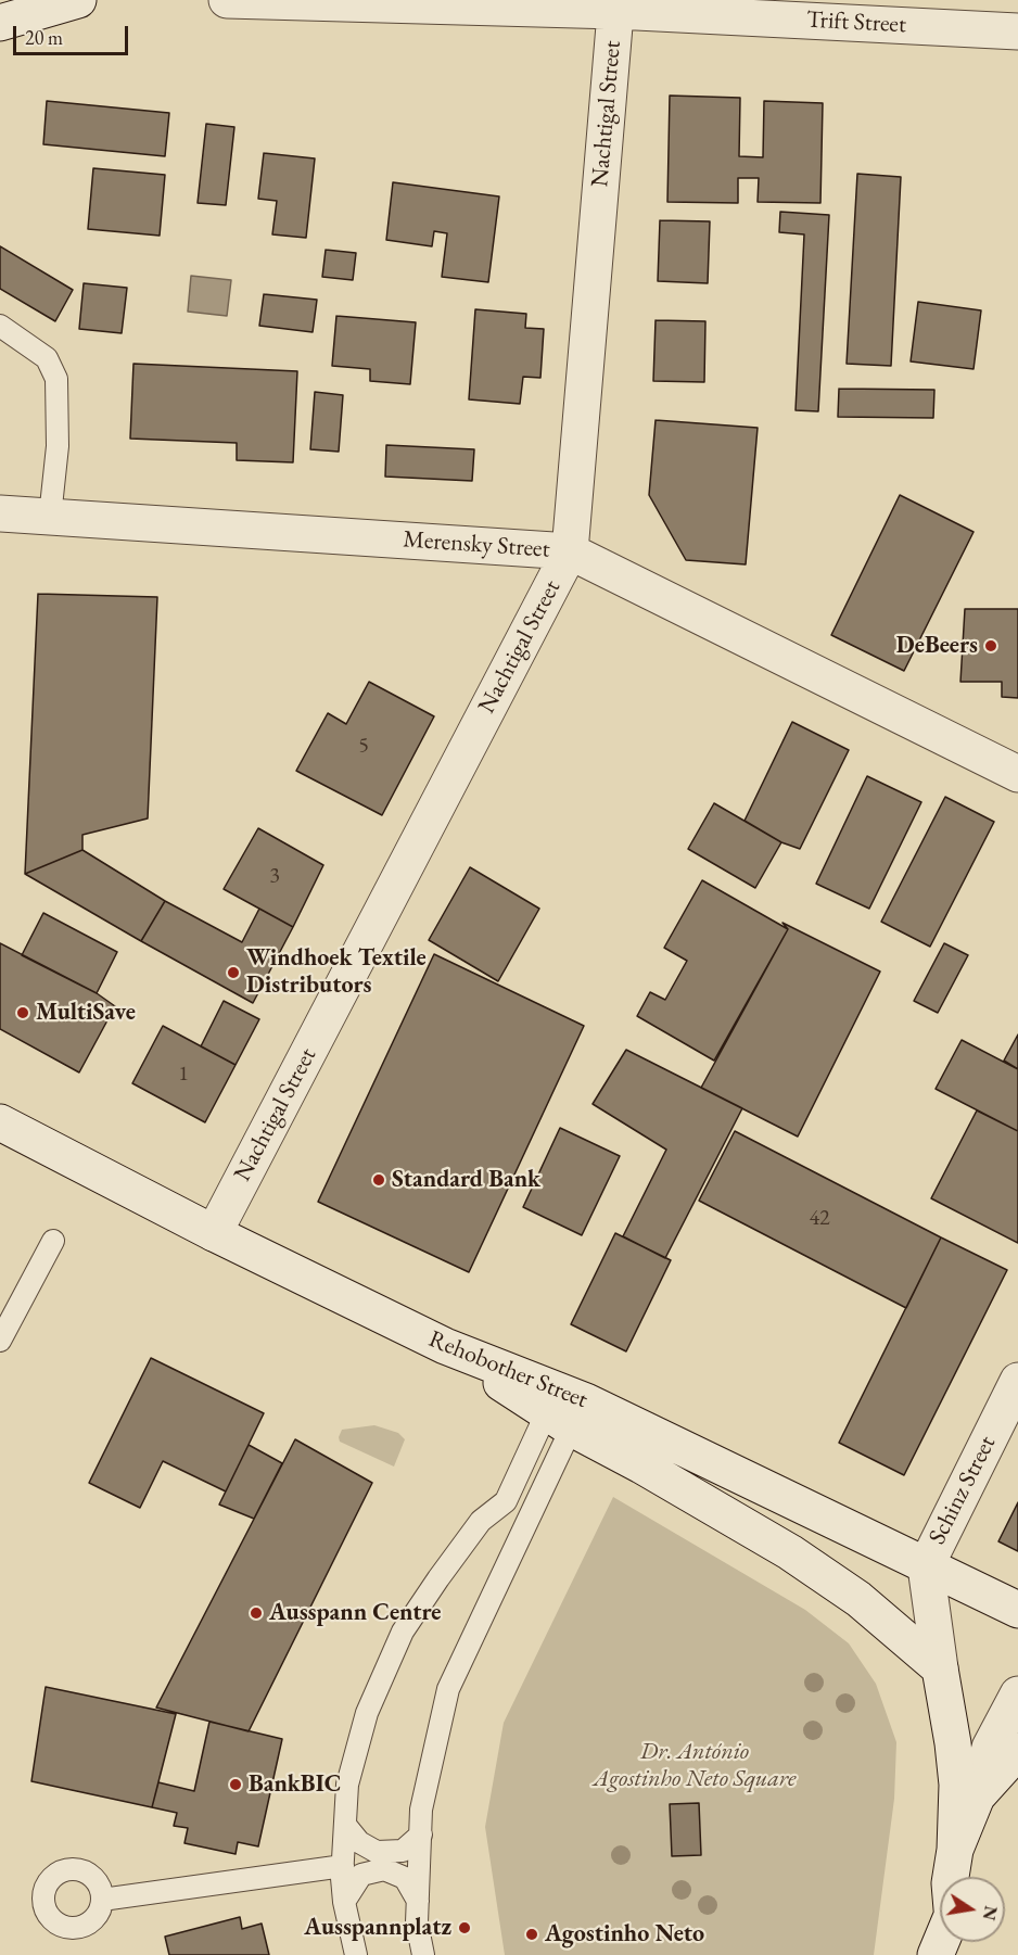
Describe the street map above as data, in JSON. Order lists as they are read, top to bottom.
{
  "streets": {
    "street": [
      "Trift Street",
      "Nachtigal Street",
      "Merensky Street",
      "Rehobother Street",
      "Schinz Street"
    ]
  },
  "crossings": [
    ["Trift Street", "Nachtigal Street"],
    ["Nachtigal Street", "Merensky Street"],
    ["Nachtigal Street", "Rehobother Street"],
    ["Rehobother Street", "Schinz Street"]
  ],
  "parks": ["Dr. António Agostinho Neto Square"],
  "places": [
    "DeBeers",
    "Windhoek Textile Distributors",
    "MultiSave",
    "Standard Bank",
    "Ausspann Centre",
    "BankBIC",
    "Ausspannplatz",
    "Agostinho Neto"
  ],
  "house_numbers": [
    "5",
    "3",
    "1",
    "42"
  ],
  "scale_bar": "20 m",
  "north": "right"
}
